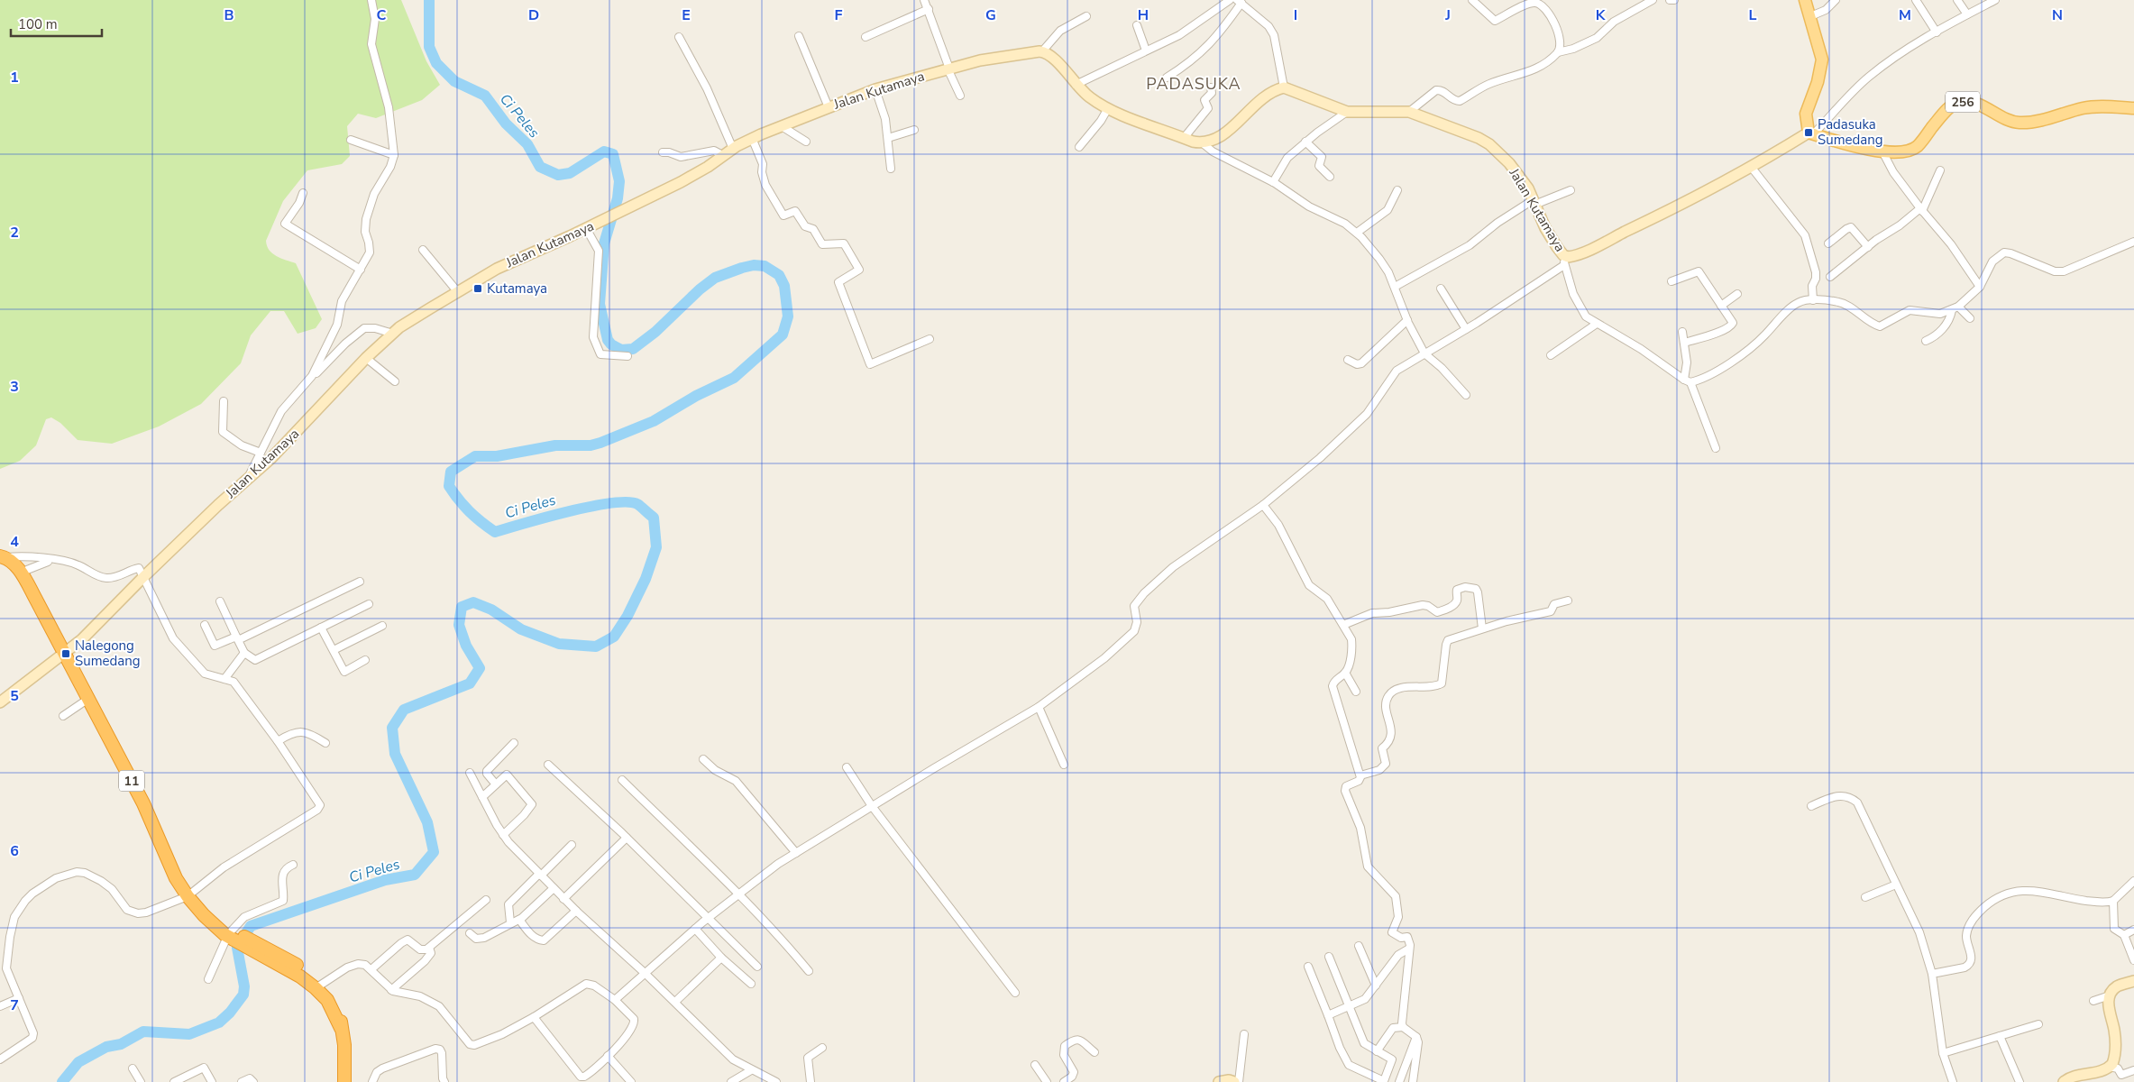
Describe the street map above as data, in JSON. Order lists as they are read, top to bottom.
{
  "streets": {
    "highway": ["11"],
    "main road": ["Jalan Kutamaya", "256"]
  },
  "crossings": [
    ["Jalan Kutamaya", "256"],
    ["Jalan Kutamaya", "11"]
  ],
  "districts": ["PADASUKA"],
  "water": ["Ci Peles"],
  "places": {
    "transit": ["Padasuka Sumedang", "Kutamaya", "Nalegong Sumedang"]
  },
  "scale_bar": "100 m",
  "grid": {
    "columns": [
      "B",
      "C",
      "D",
      "E",
      "F",
      "G",
      "H",
      "I",
      "J",
      "K",
      "L",
      "M",
      "N"
    ],
    "rows": [
      "1",
      "2",
      "3",
      "4",
      "5",
      "6",
      "7"
    ]
  }
}
